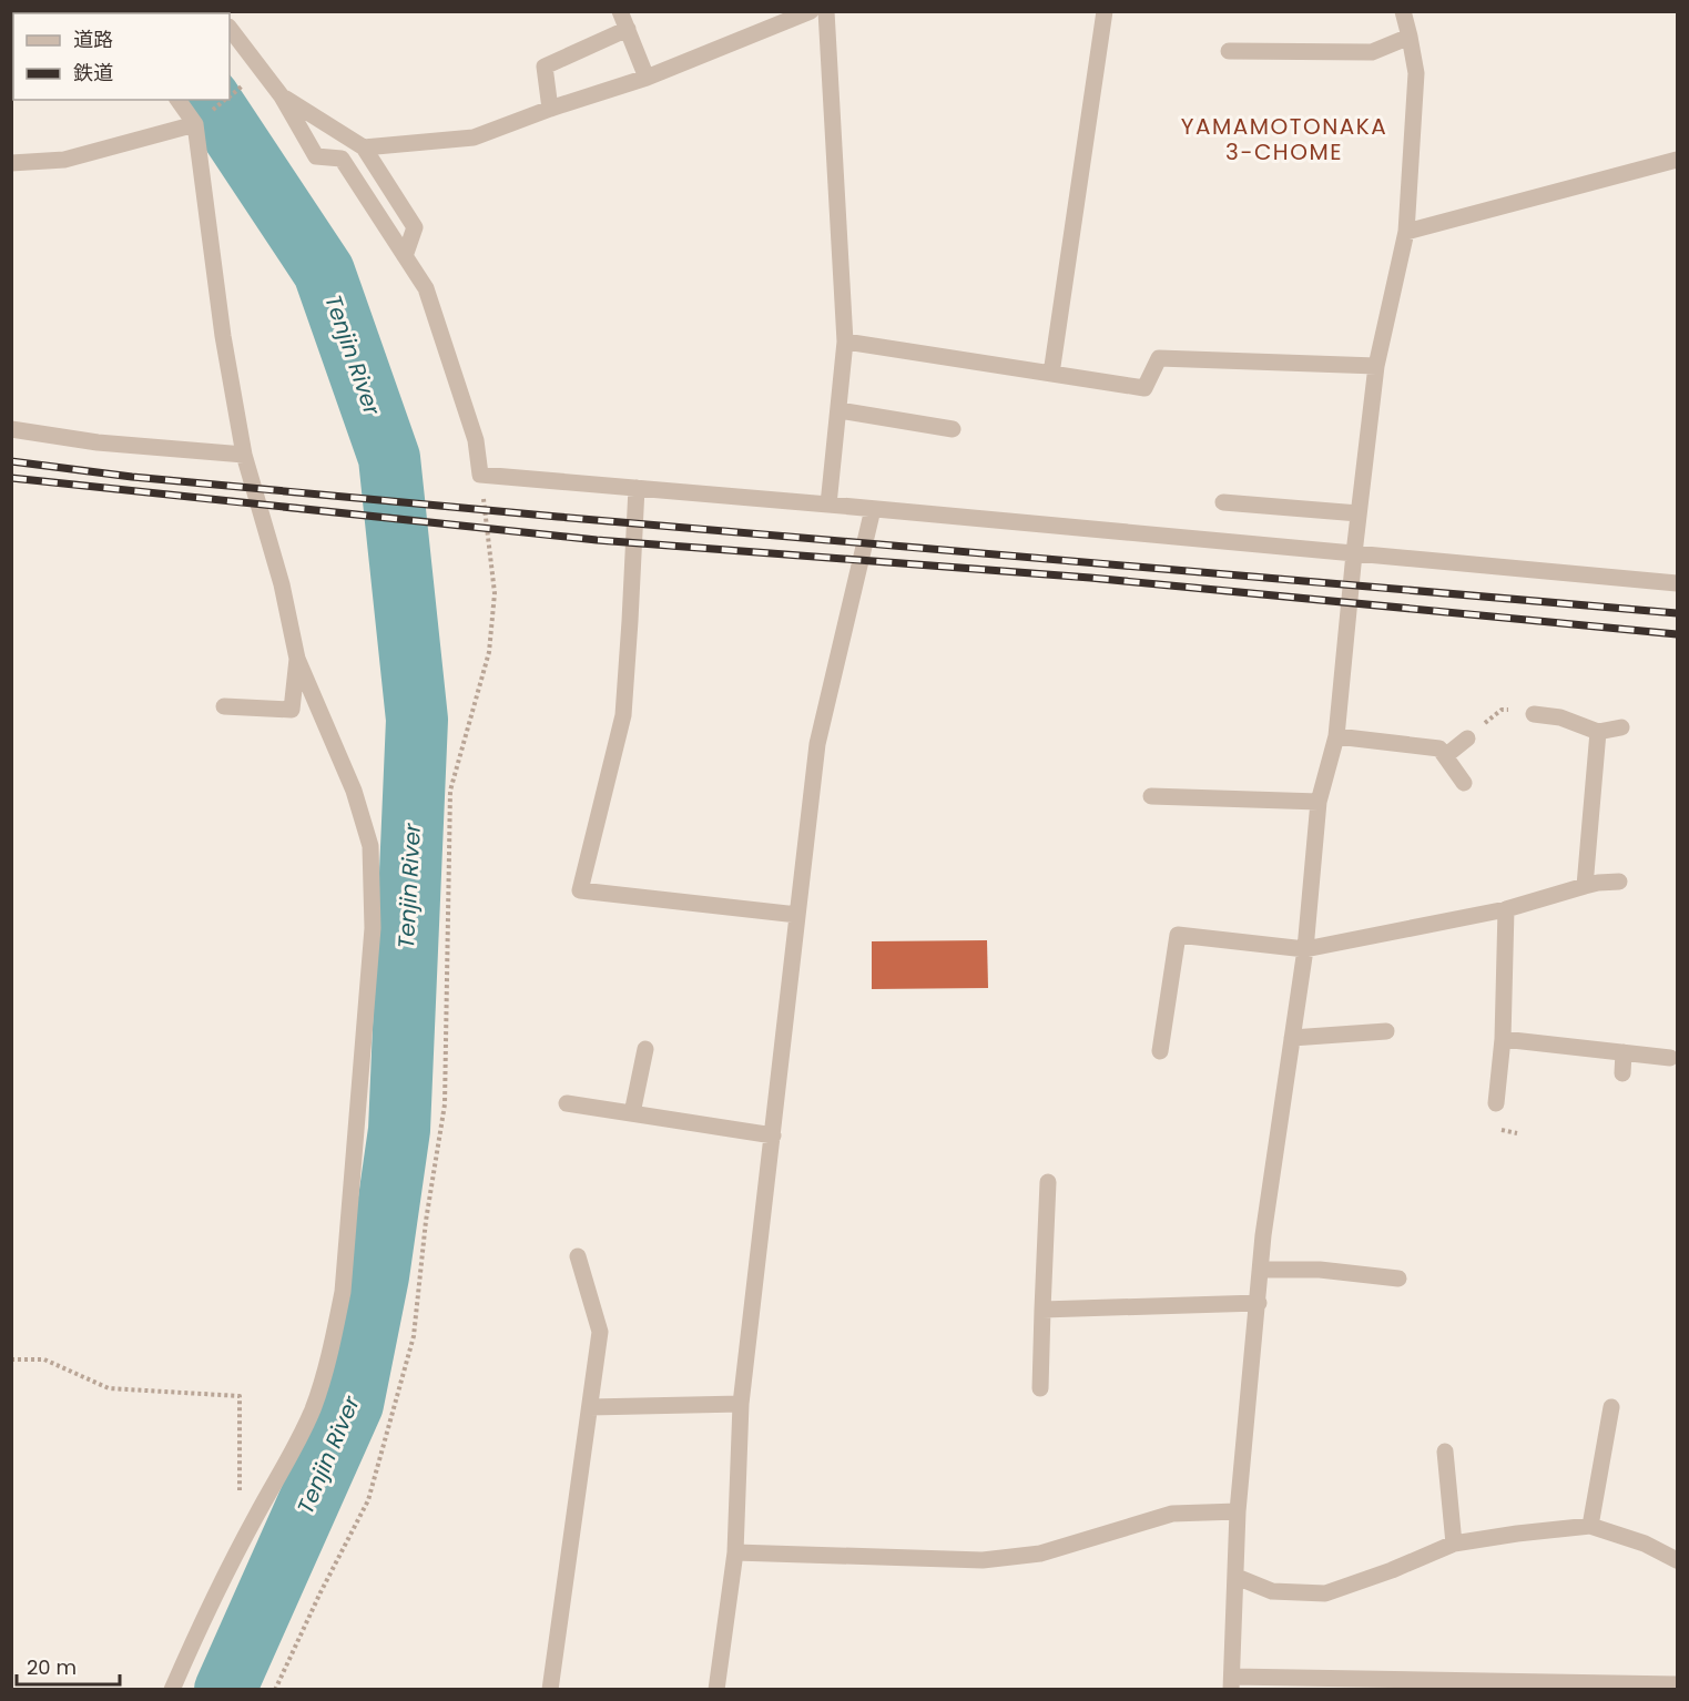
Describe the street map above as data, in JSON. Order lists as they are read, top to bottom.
{
  "districts": ["YAMAMOTONAKA 3-CHOME"],
  "water": ["Tenjin River"],
  "legend": ["道路", "鉄道"],
  "scale_bar": "20 m"
}
